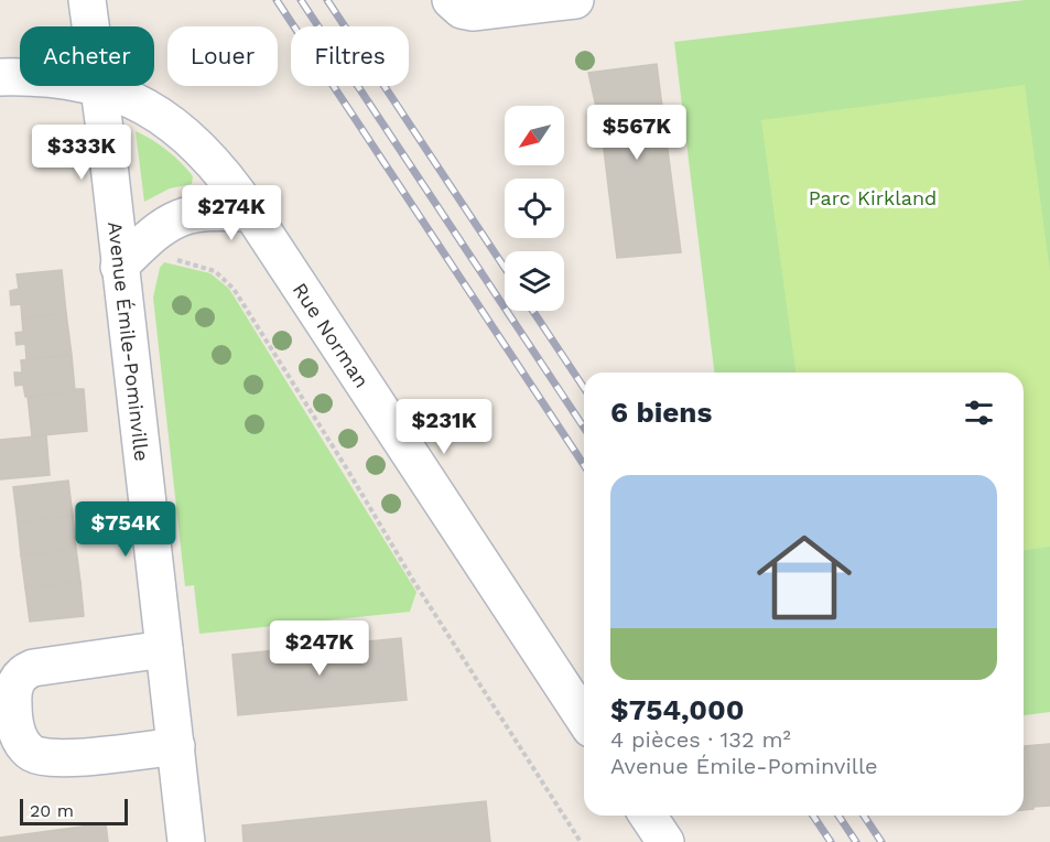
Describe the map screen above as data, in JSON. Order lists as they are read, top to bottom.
{
  "streets": {
    "street": ["Rue Norman", "Avenue Émile-Pominville"]
  },
  "crossings": [
    ["Rue Norman", "Avenue Émile-Pominville"]
  ],
  "parks": ["Parc Kirkland"],
  "scale_bar": "20 m",
  "north": "bottom left",
  "page": {
    "chip": ["Acheter", "Louer", "Filtres"],
    "price": [
      "$567K",
      "$333K",
      "$274K",
      "$231K",
      "$754K",
      "$247K"
    ],
    "heading": "6 biens",
    "list": [
      {
        "name": "$754,000",
        "note": "4 pièces · 132 m² · Avenue Émile-Pominville"
      }
    ],
    "scale": "20 m"
  }
}
